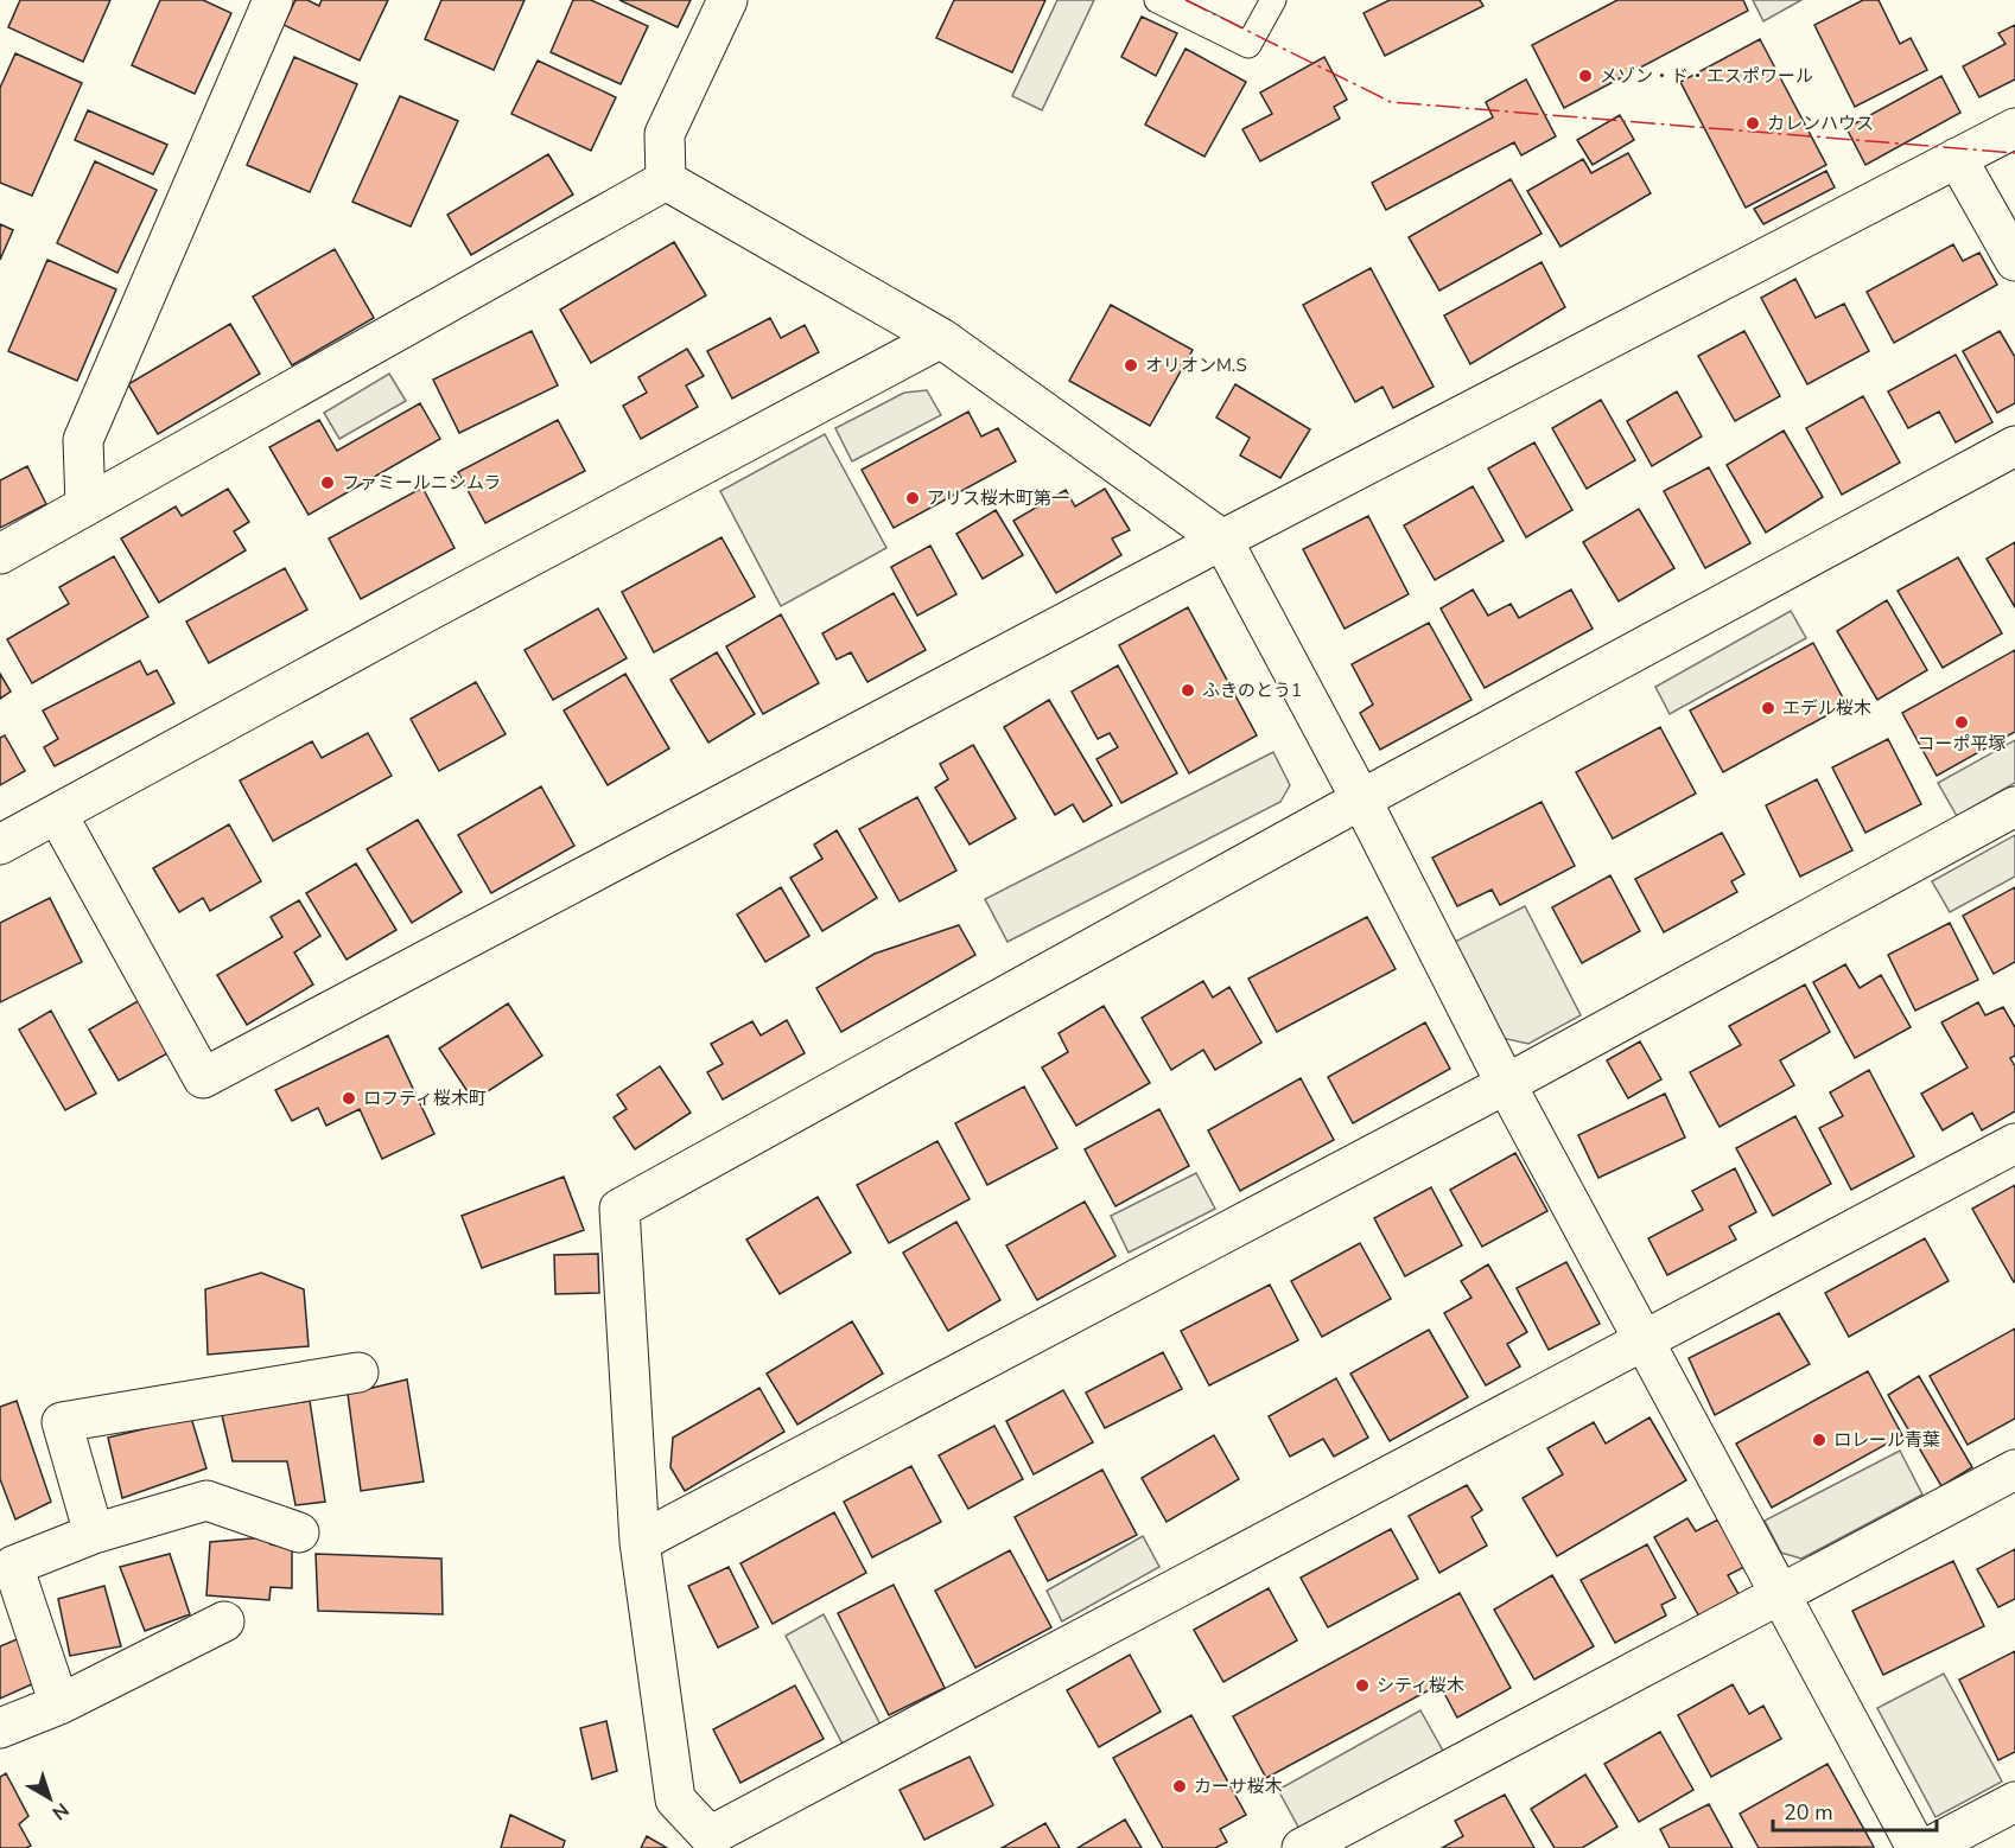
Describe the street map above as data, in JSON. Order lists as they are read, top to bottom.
{
  "places": [
    "メゾン・ド・エスポワール",
    "カレンハウス",
    "オリオンM.S",
    "ファミールニシムラ",
    "アリス桜木町第一",
    "ふきのとう1",
    "エデル桜木",
    "コーポ平塚",
    "ロフティ桜木町",
    "ロレール青葉",
    "シティ桜木",
    "カーサ桜木"
  ],
  "scale_bar": "20 m",
  "north": "bottom right"
}
